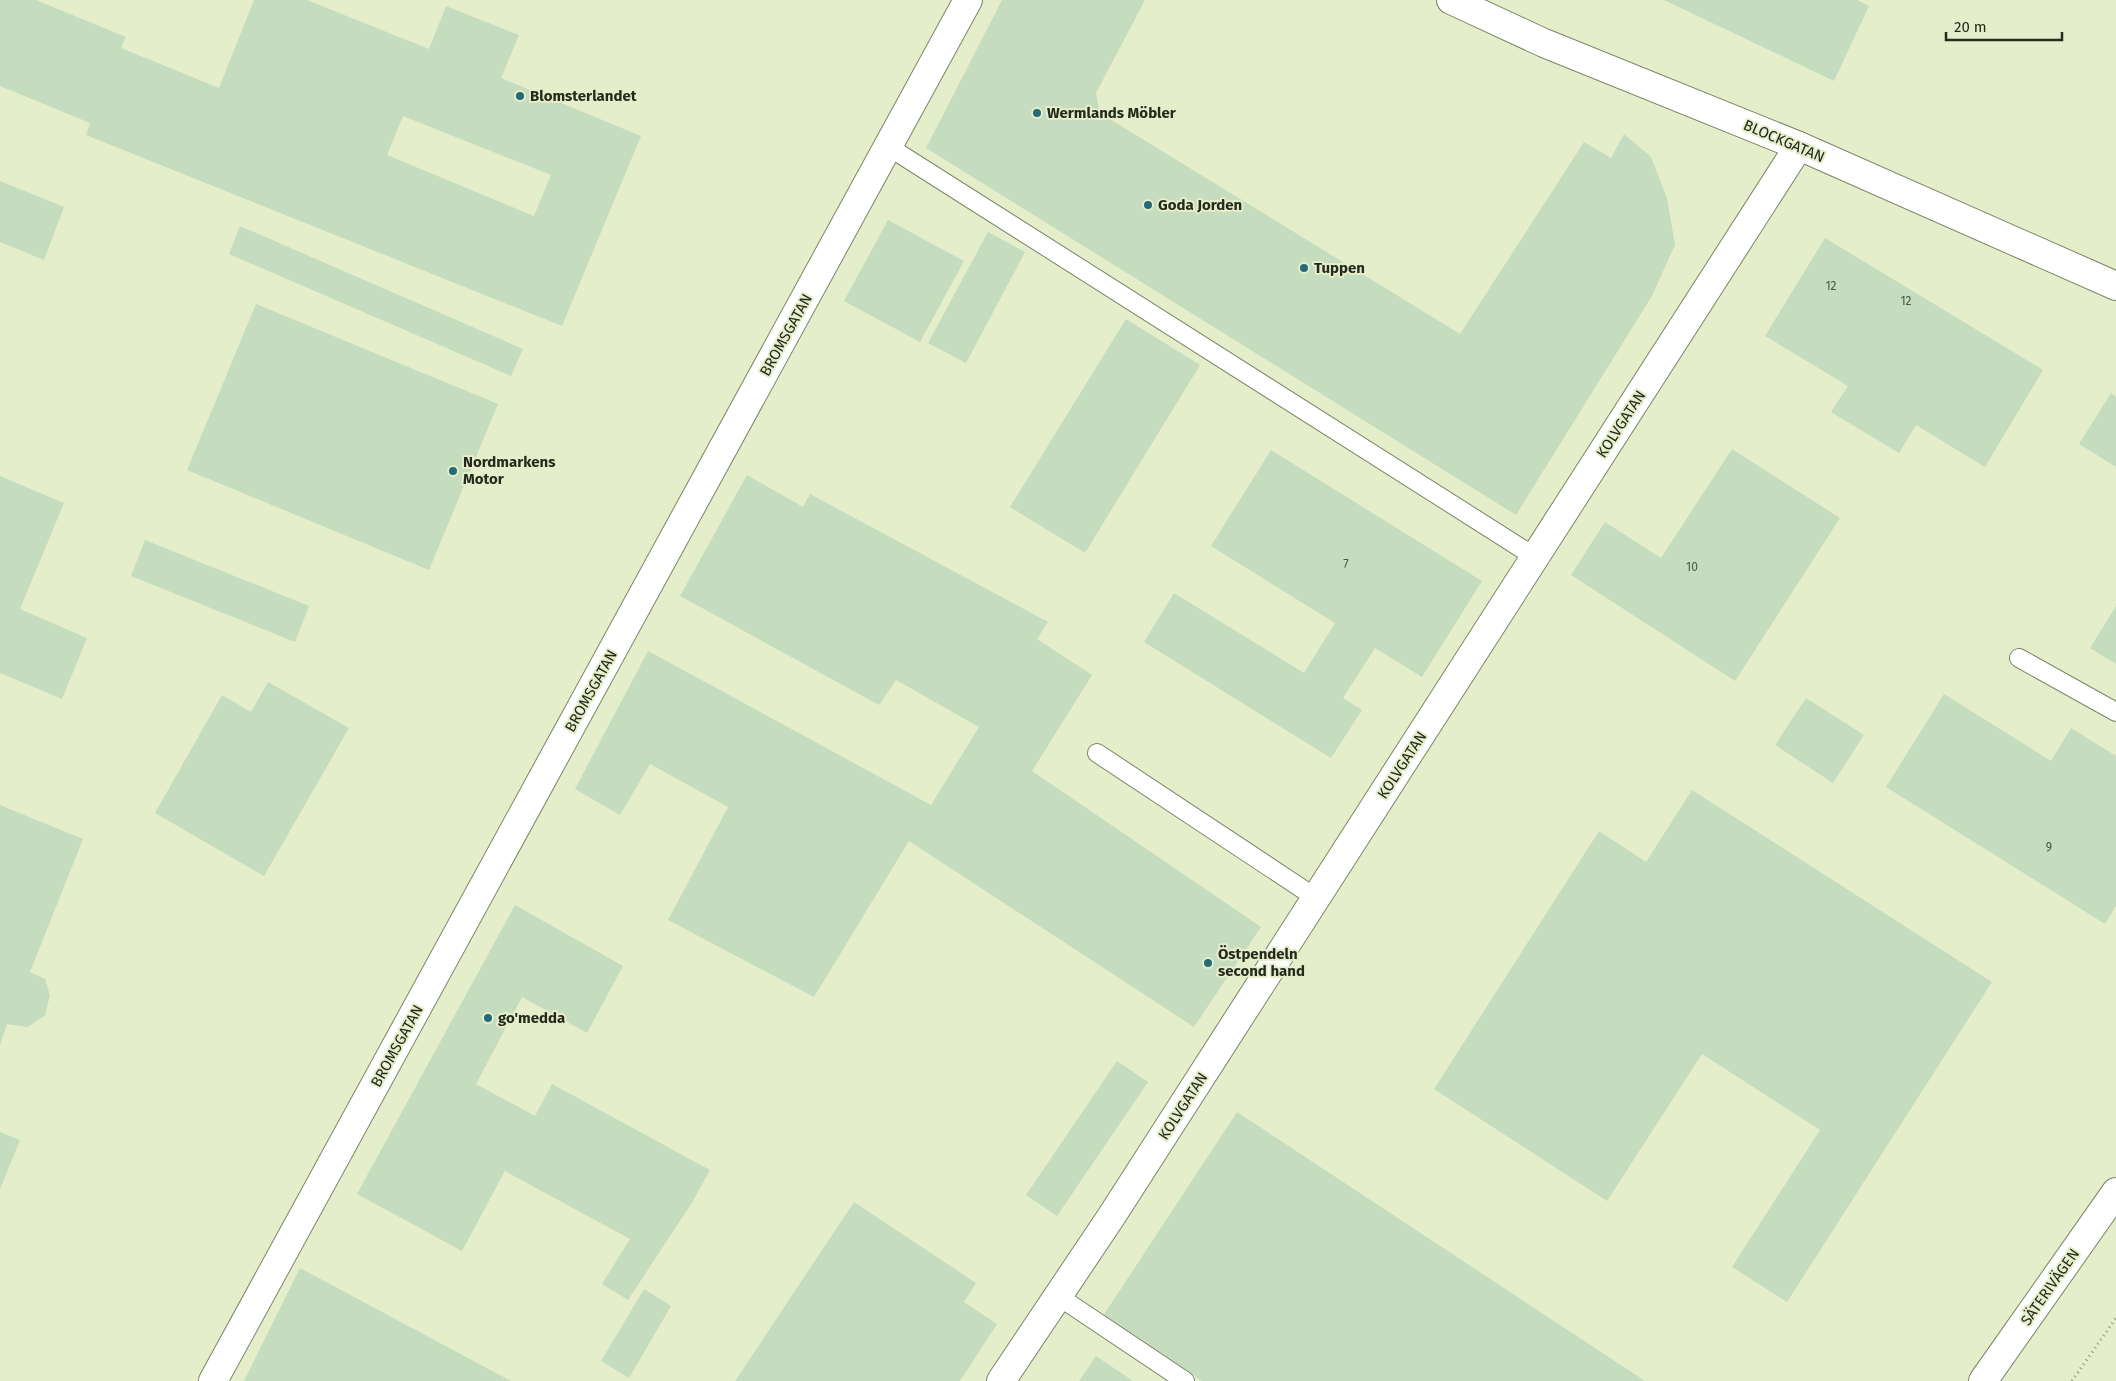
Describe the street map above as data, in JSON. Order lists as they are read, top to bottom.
{
  "streets": {
    "street": [
      "BLOCKGATAN",
      "BROMSGATAN",
      "KOLVGATAN",
      "SÄTERIVÄGEN"
    ]
  },
  "crossings": [
    ["BLOCKGATAN", "KOLVGATAN"]
  ],
  "places": [
    "Blomsterlandet",
    "Wermlands Möbler",
    "Goda Jorden",
    "Tuppen",
    "Nordmarkens Motor",
    "Östpendeln second hand",
    "go'medda"
  ],
  "house_numbers": [
    "12",
    "12",
    "7",
    "10",
    "9"
  ],
  "scale_bar": "20 m"
}
